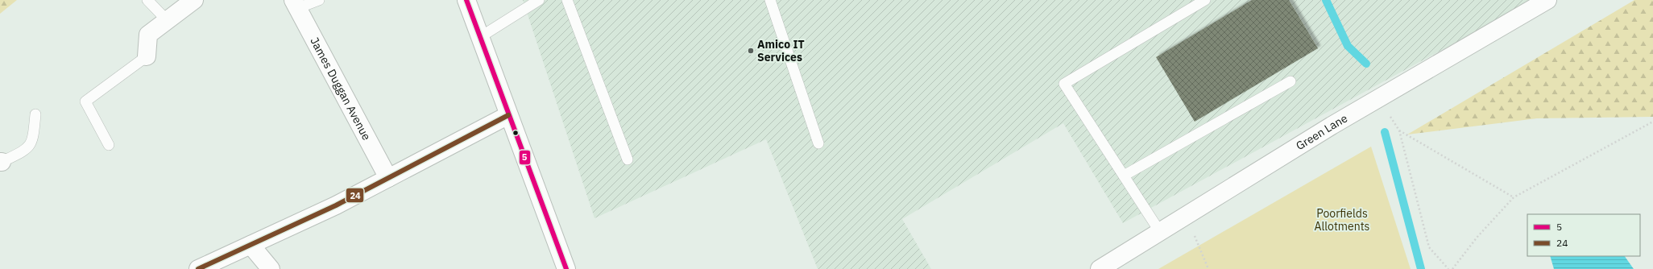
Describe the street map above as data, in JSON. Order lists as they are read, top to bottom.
{
  "streets": {
    "street": ["James Duggan Avenue", "Green Lane"]
  },
  "parks": ["Poorfields Allotments"],
  "places": ["Amico IT Services"],
  "lines": ["transit line 5", "transit line 24"],
  "legend": ["5", "24"]
}
